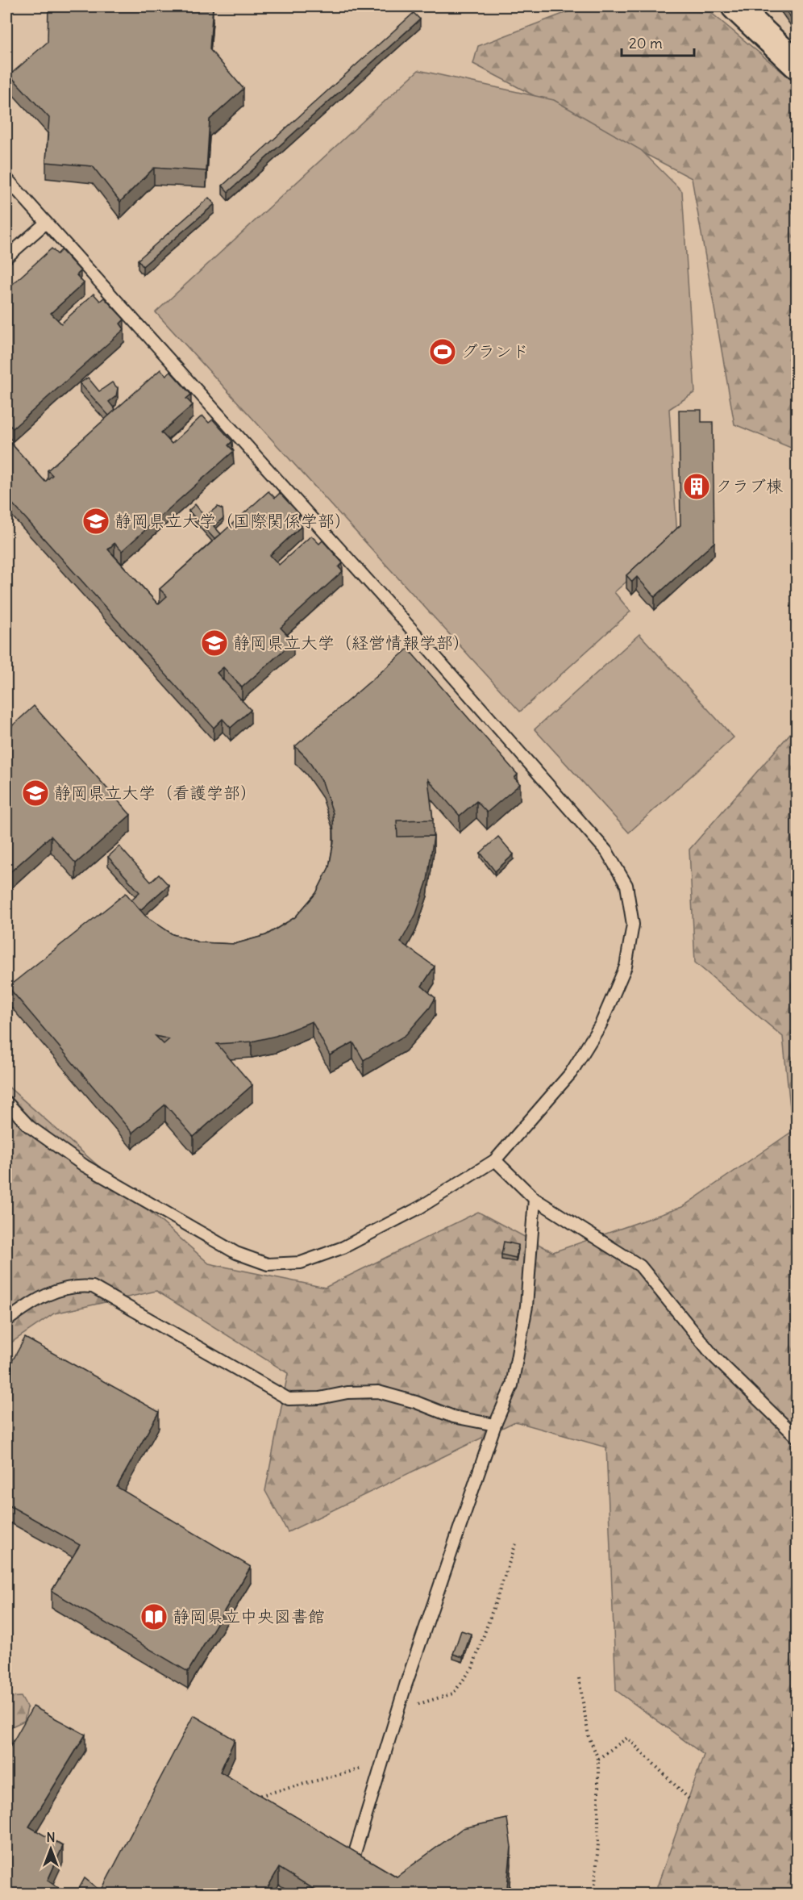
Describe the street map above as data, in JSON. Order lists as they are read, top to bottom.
{
  "places": {
    "sports": ["グランド"],
    "building": ["クラブ棟"],
    "school or university": ["静岡県立大学（国際関係学部）", "静岡県立大学（経営情報学部）", "静岡県立大学（看護学部）"],
    "library": ["静岡県立中央図書館"]
  },
  "scale_bar": "20 m",
  "north": "top"
}
